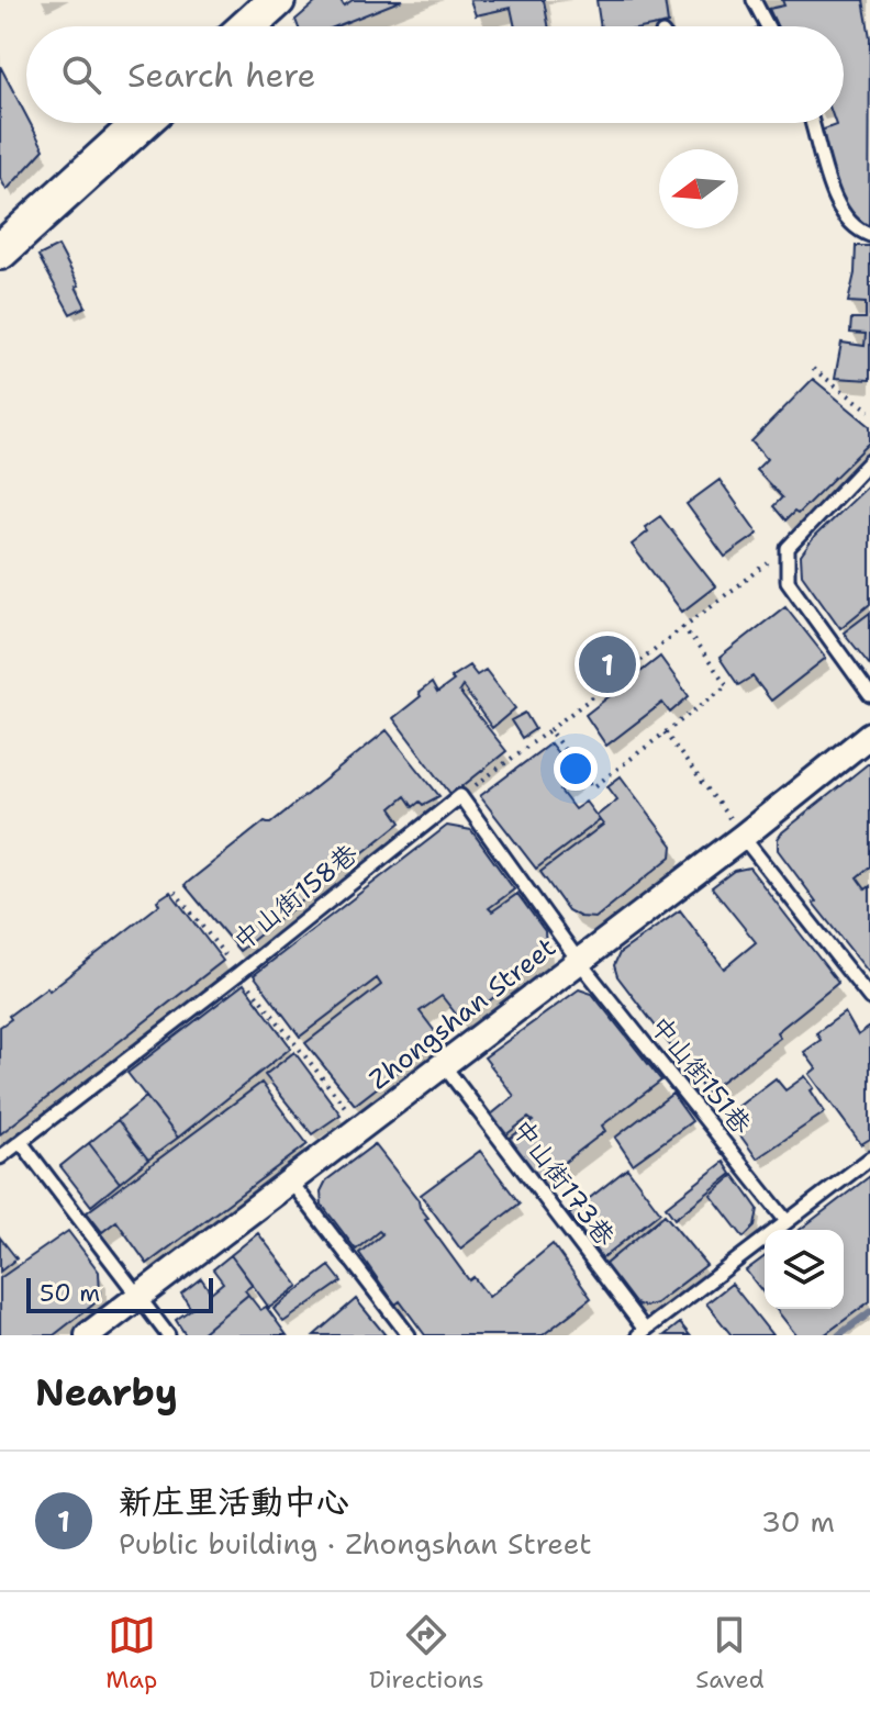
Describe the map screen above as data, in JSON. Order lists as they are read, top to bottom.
{
  "streets": {
    "street": ["Zhongshan Street"],
    "lane": ["中山街158巷", "中山街151巷", "中山街173巷"]
  },
  "crossings": [
    ["Zhongshan Street", "中山街151巷"],
    ["Zhongshan Street", "中山街173巷"]
  ],
  "scale_bar": "50 m",
  "north": "left",
  "page": {
    "search": "Search here",
    "pins": "1",
    "scale": "50 m",
    "heading": "Nearby",
    "list": [
      {
        "mark": "1",
        "name": "新庄里活動中心",
        "note": "Public building · Zhongshan Street",
        "value": "30 m"
      }
    ],
    "nav": ["Map", "Directions", "Saved"]
  }
}
